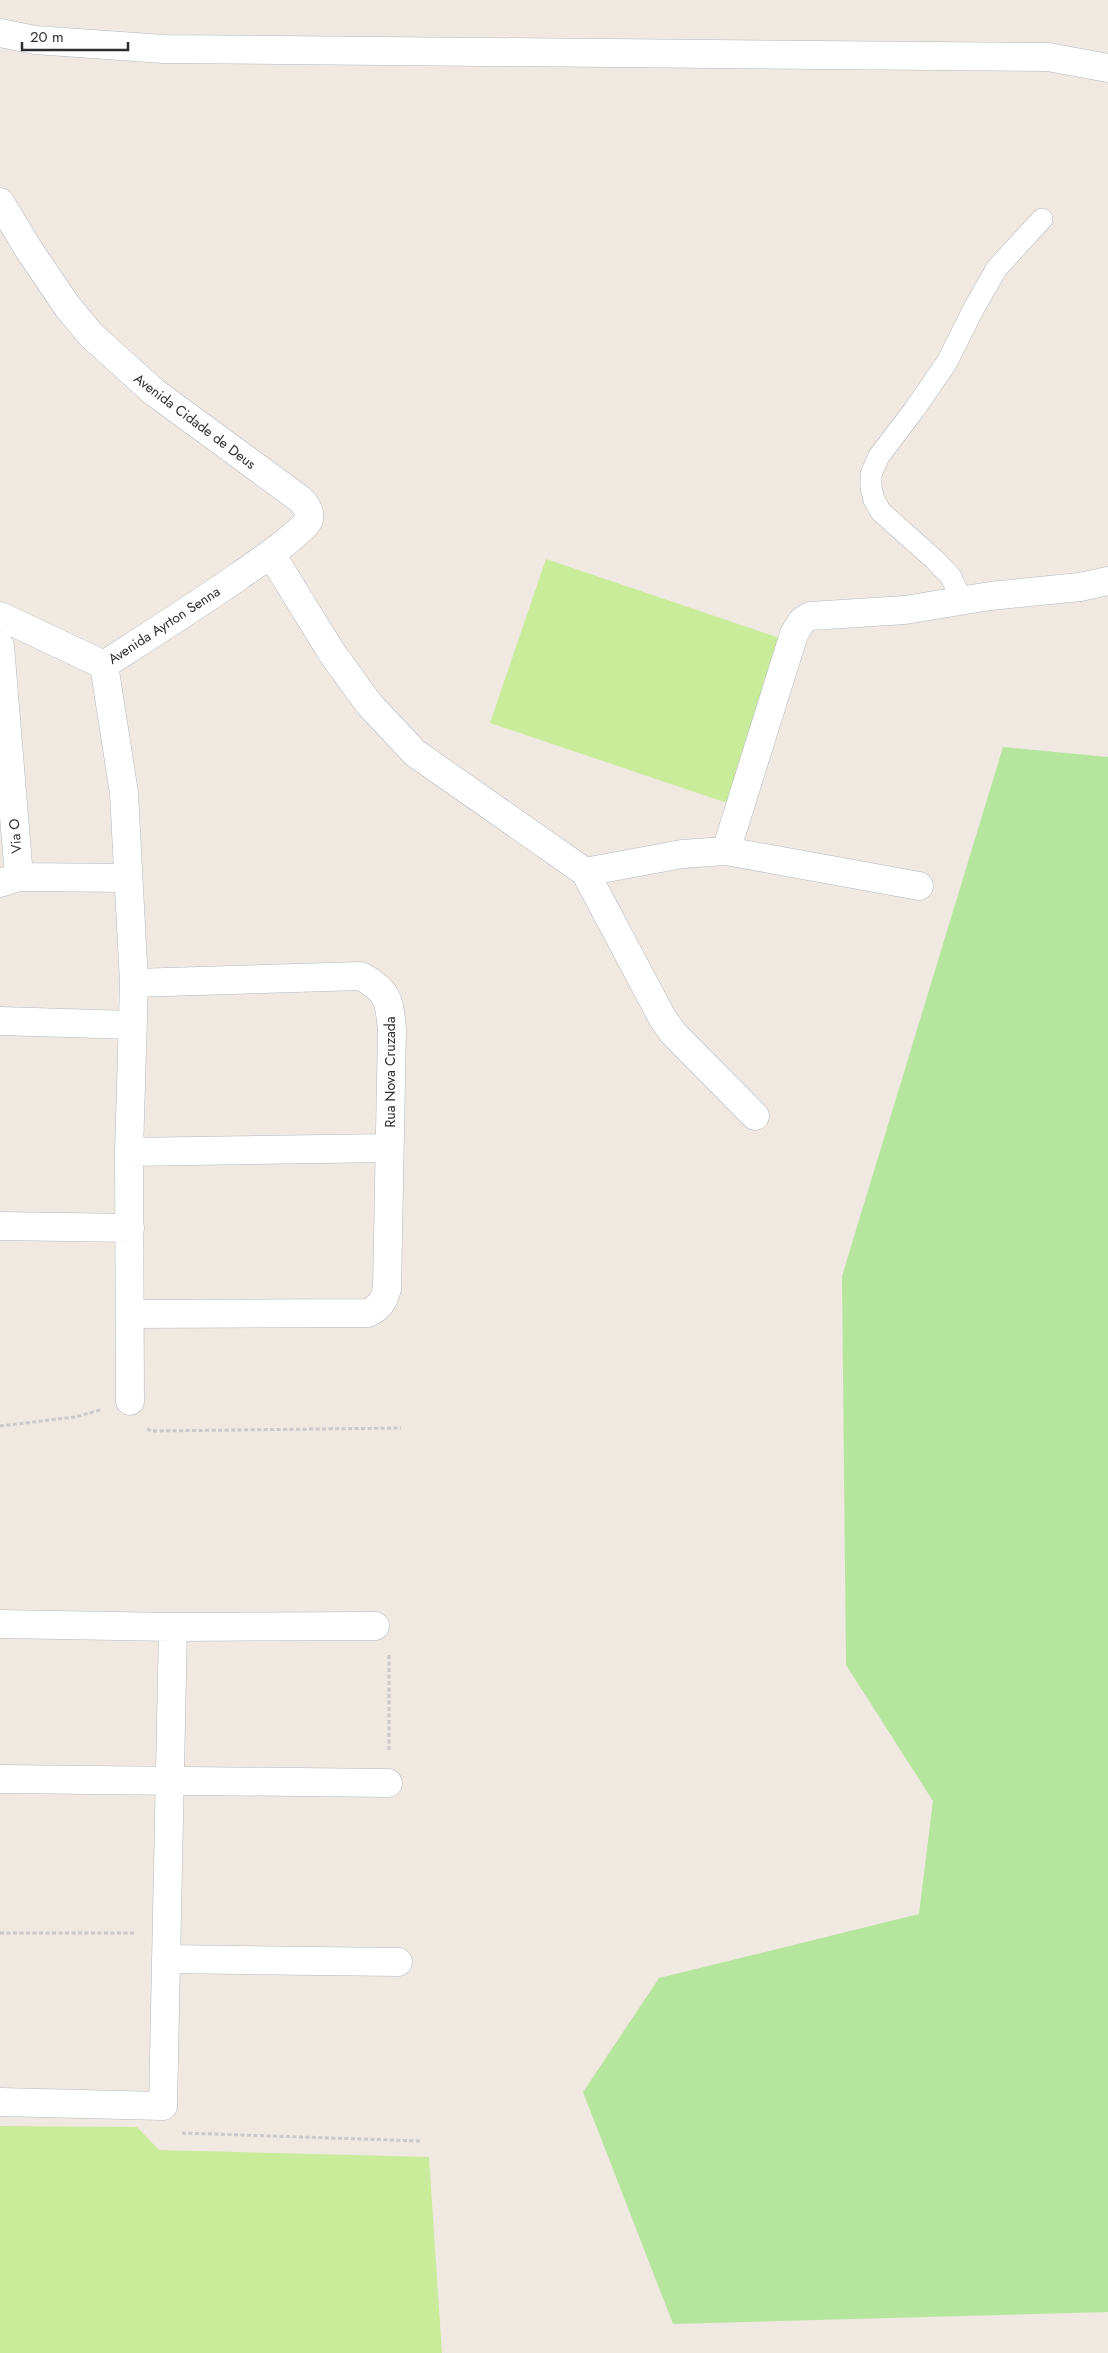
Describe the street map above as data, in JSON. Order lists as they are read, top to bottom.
{
  "streets": {
    "street": [
      "Avenida Cidade de Deus",
      "Avenida Ayrton Senna",
      "Via O",
      "Rua Nova Cruzada"
    ]
  },
  "crossings": [
    ["Avenida Cidade de Deus", "Avenida Ayrton Senna"]
  ],
  "scale_bar": "20 m"
}
